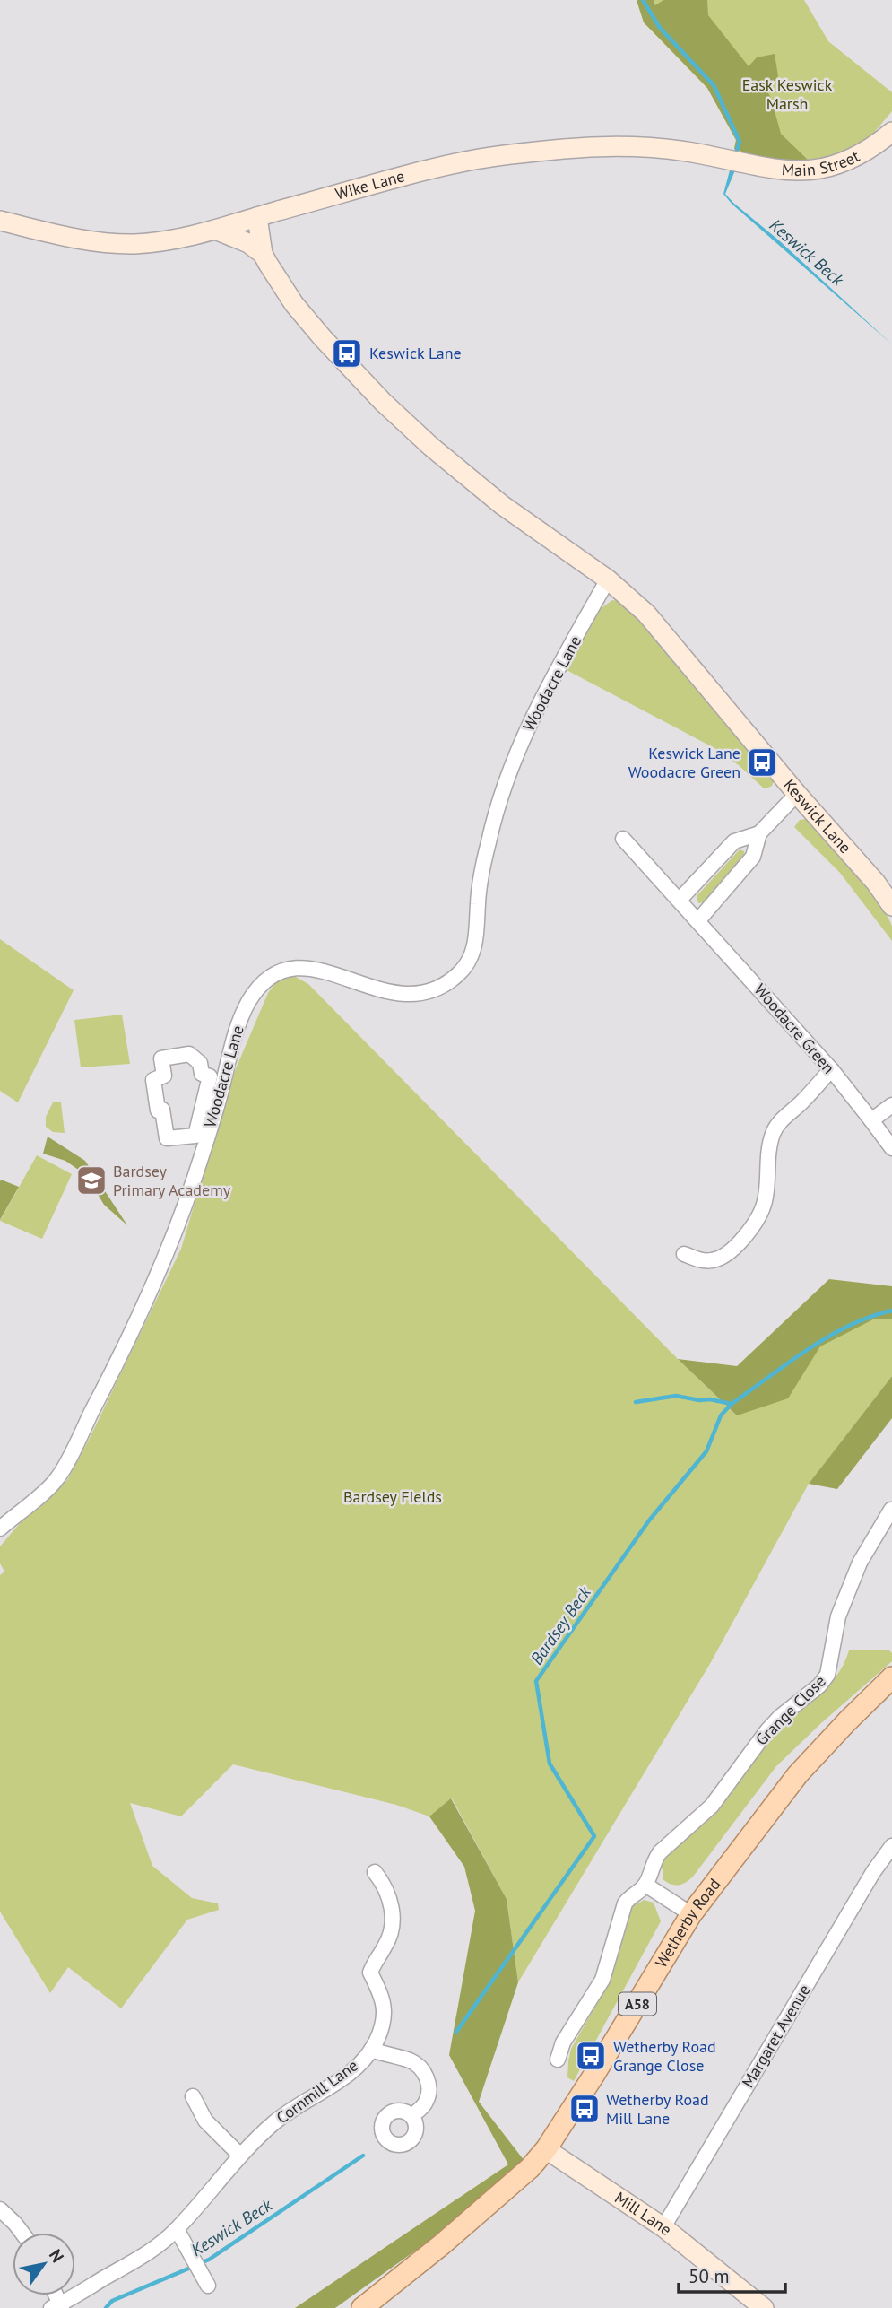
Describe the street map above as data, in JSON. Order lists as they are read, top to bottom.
{
  "streets": {
    "main road": ["Wetherby Road", "A58"],
    "street": [
      "Main Street",
      "Wike Lane",
      "Woodacre Lane",
      "Keswick Lane",
      "Woodacre Green",
      "Grange Close",
      "Margaret Avenue",
      "Cornmill Lane",
      "Mill Lane"
    ]
  },
  "crossings": [
    ["Main Street", "Wike Lane"],
    ["Wike Lane", "Keswick Lane"],
    ["Woodacre Lane", "Keswick Lane"],
    ["Wetherby Road", "Mill Lane"],
    ["Margaret Avenue", "Mill Lane"]
  ],
  "water": ["Keswick Beck", "Bardsey Beck"],
  "parks": ["Eask Keswick Marsh", "Bardsey Fields"],
  "places": {
    "bus stop": [
      "Keswick Lane",
      "Keswick Lane Woodacre Green",
      "Wetherby Road Grange Close",
      "Wetherby Road Mill Lane"
    ],
    "school or university": ["Bardsey Primary Academy"]
  },
  "scale_bar": "50 m",
  "north": "top right"
}
